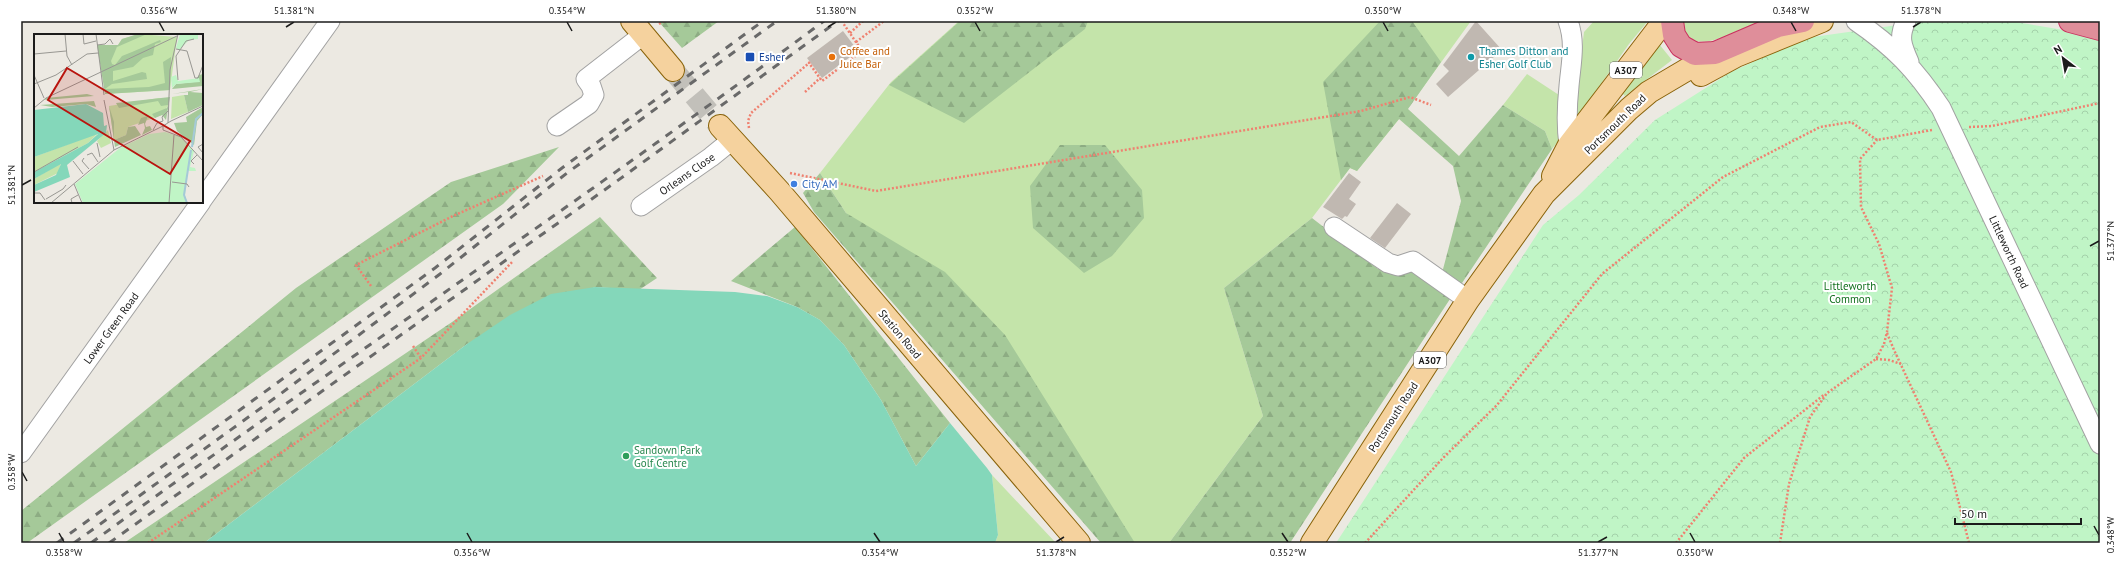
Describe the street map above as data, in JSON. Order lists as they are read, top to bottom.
{
  "streets": {
    "main road": ["A307", "Portsmouth Road", "Station Road"],
    "street": ["Orleans Close", "Littleworth Road", "Lower Green Road"]
  },
  "crossings": [
    ["Orleans Close", "Station Road"]
  ],
  "parks": ["Littleworth Common"],
  "places": {
    "transit": ["Esher"],
    "other": [
      "Coffee and Juice Bar",
      "Thames Ditton and Esher Golf Club",
      "City AM",
      "Sandown Park Golf Centre"
    ]
  },
  "scale_bar": "50 m",
  "north": "top left",
  "coordinates": [
    "0.356°W",
    "51.381°N",
    "0.354°W",
    "51.380°N",
    "0.352°W",
    "0.350°W",
    "0.348°W",
    "51.378°N",
    "51.377°N",
    "0.358°W"
  ]
}
